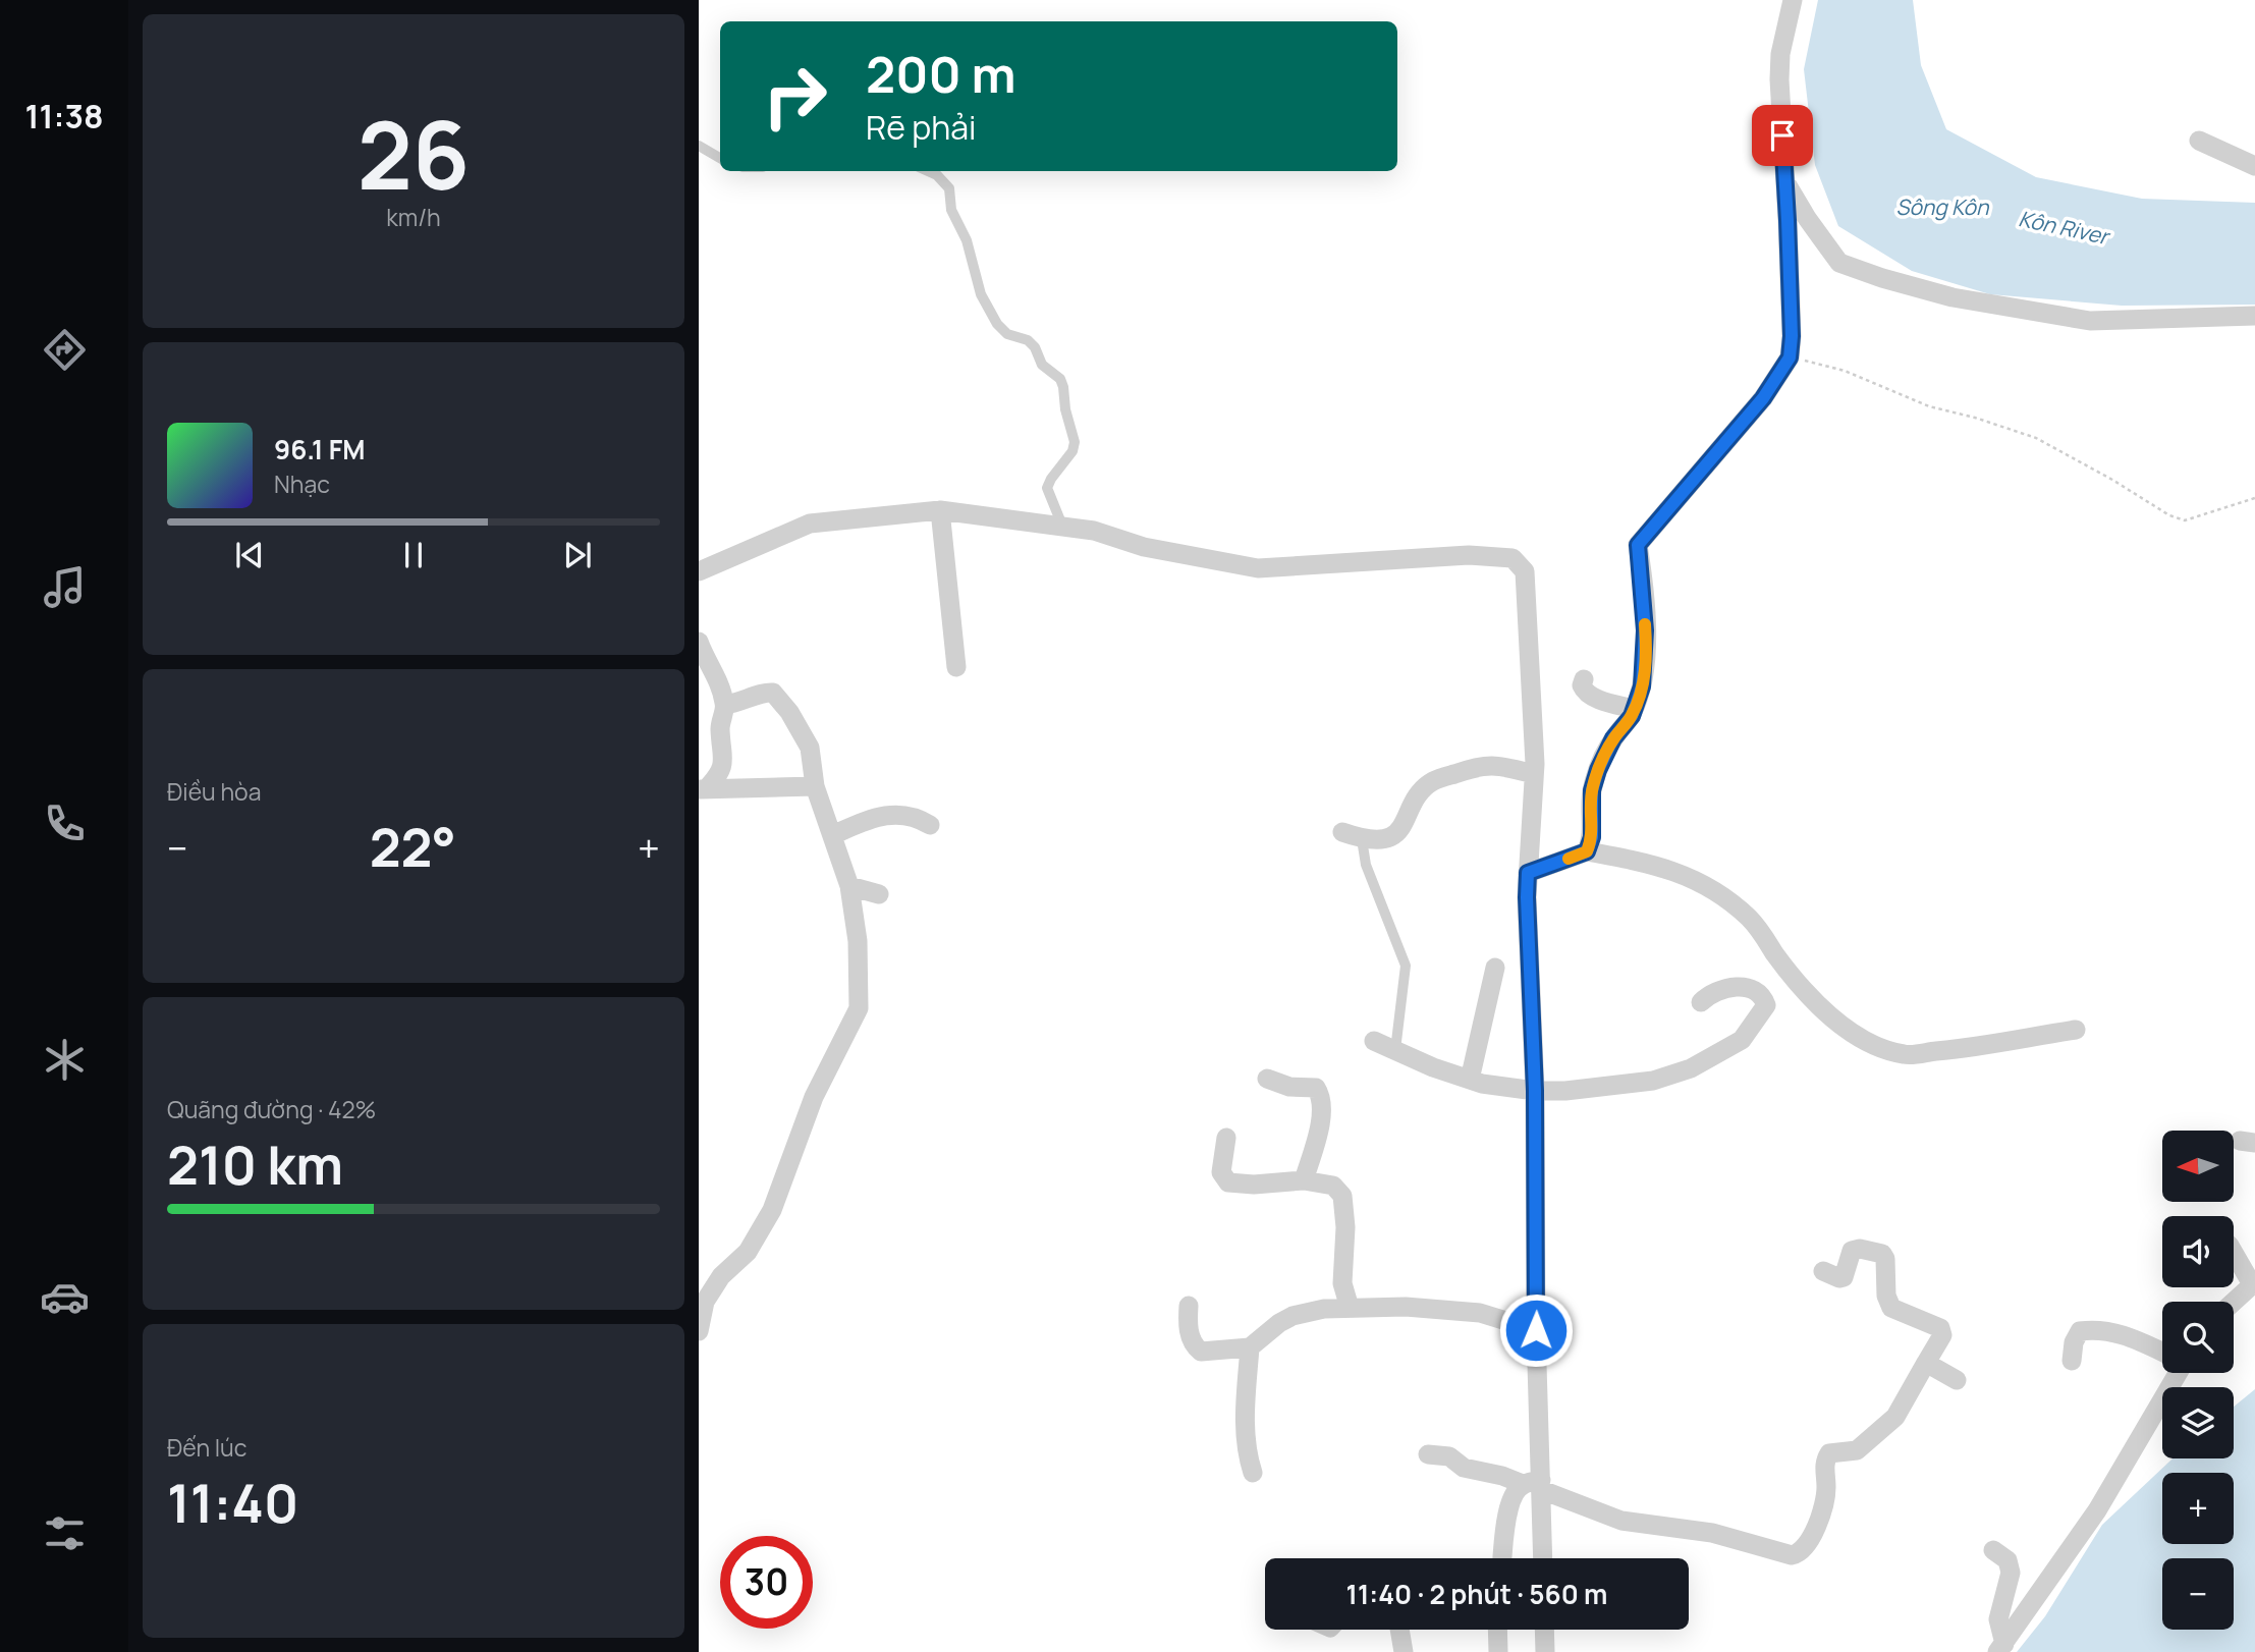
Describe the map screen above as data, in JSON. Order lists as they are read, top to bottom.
{
  "water": ["Sông Kôn", "Kôn River"],
  "north": "left",
  "page": {
    "tabs": "11:38",
    "tile": [
      ["26", "km/h"],
      "Điều hòa",
      ["Quãng đường · 42%", "210 km"],
      ["Đến lúc", "11:40"]
    ],
    "turn": ["200 m", "Rẽ phải"],
    "song": ["96.1 FM", "Nhạc"],
    "heat": ["−", "22°", "+"],
    "map_buttons": ["+", "−"],
    "limit": "30",
    "trip": "11:40 · 2 phút · 560 m"
  }
}
